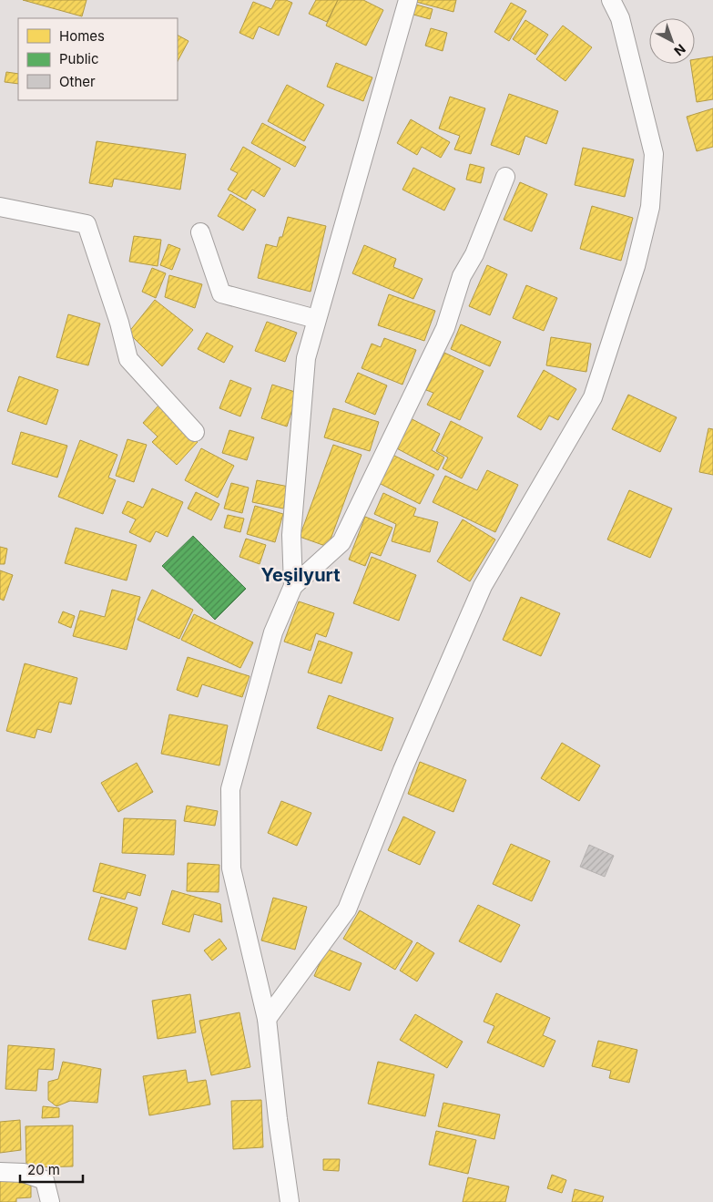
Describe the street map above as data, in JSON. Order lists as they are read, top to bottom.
{
  "districts": ["Yeşilyurt"],
  "legend": ["Homes", "Public", "Other"],
  "scale_bar": "20 m",
  "north": "bottom right"
}
